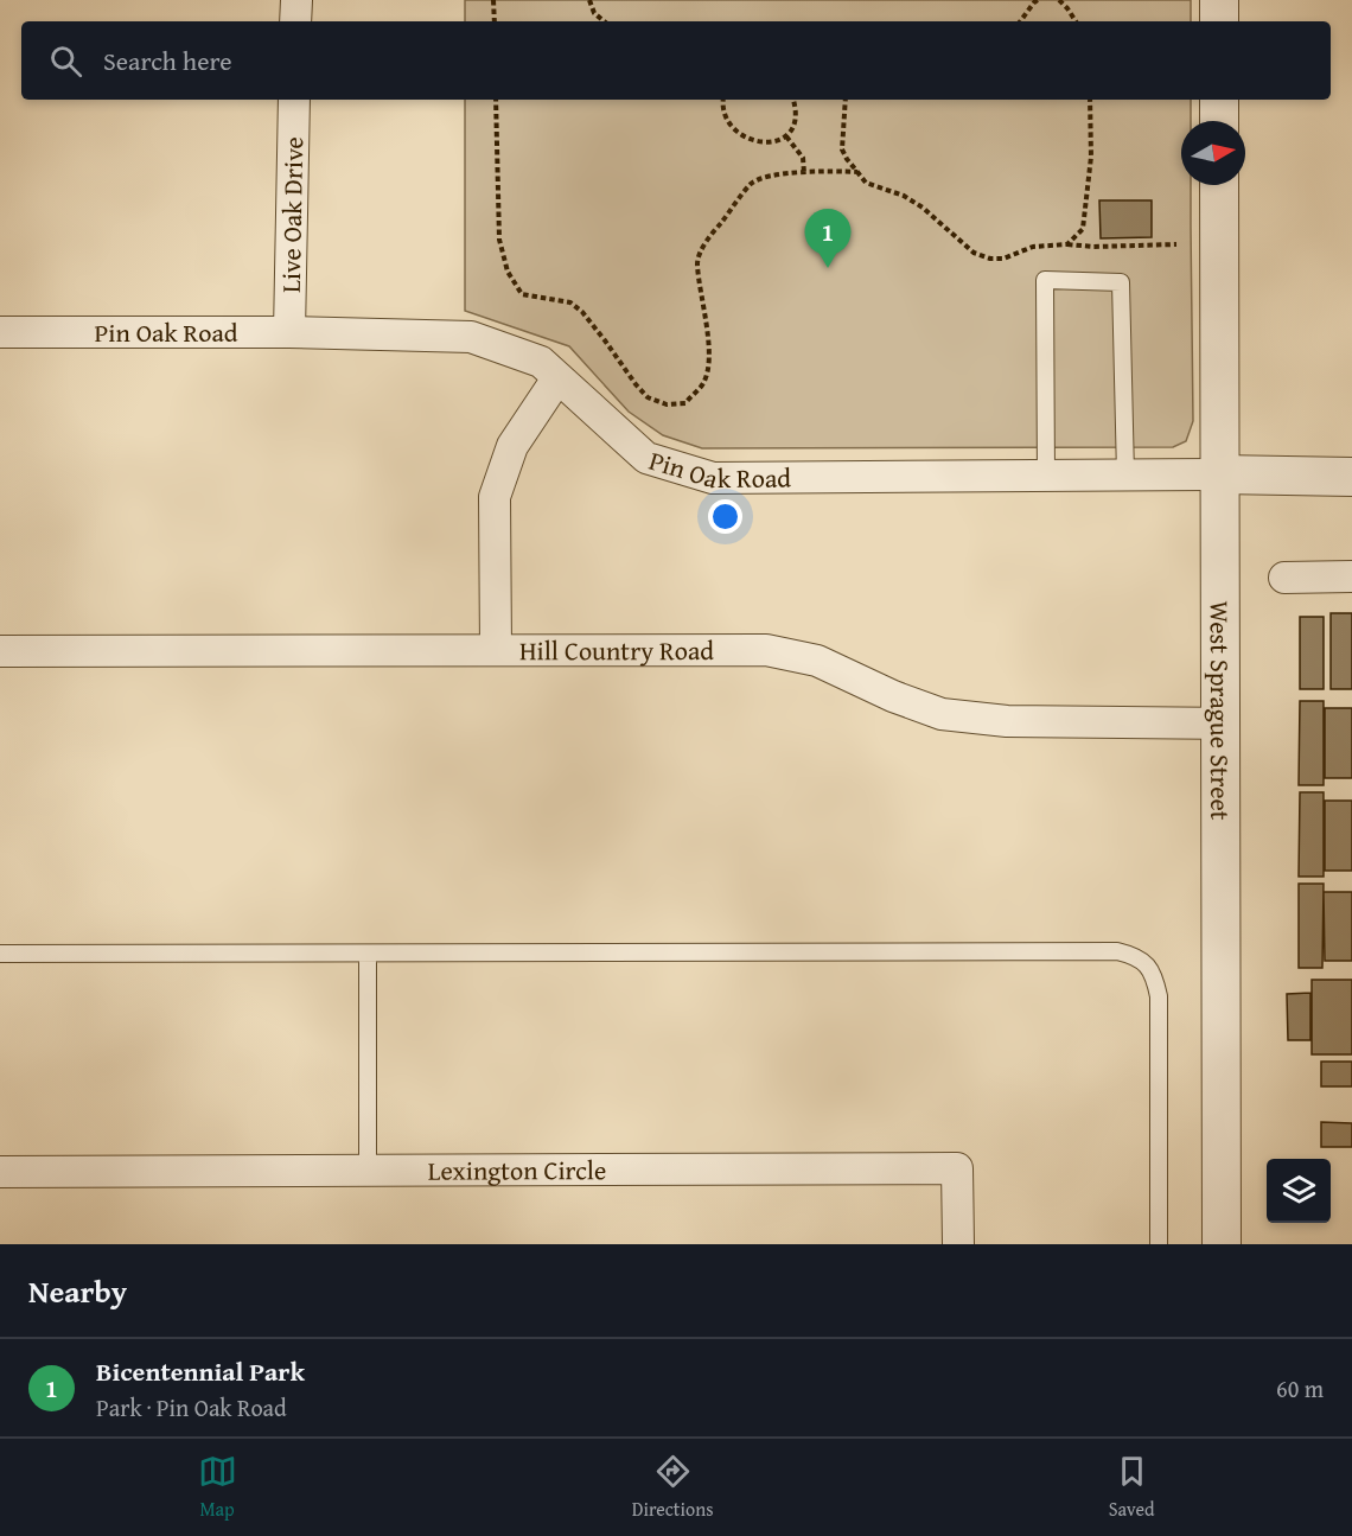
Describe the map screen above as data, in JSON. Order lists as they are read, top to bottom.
{
  "streets": {
    "street": [
      "Live Oak Drive",
      "Pin Oak Road",
      "Hill Country Road",
      "West Sprague Street",
      "Lexington Circle"
    ]
  },
  "crossings": [
    ["Live Oak Drive", "Pin Oak Road"],
    ["Pin Oak Road", "West Sprague Street"],
    ["Hill Country Road", "West Sprague Street"]
  ],
  "north": "right",
  "page": {
    "search": "Search here",
    "pins": "1",
    "heading": "Nearby",
    "list": [
      {
        "mark": "1",
        "name": "Bicentennial Park",
        "note": "Park · Pin Oak Road",
        "value": "60 m"
      }
    ],
    "nav": ["Map", "Directions", "Saved"]
  }
}
